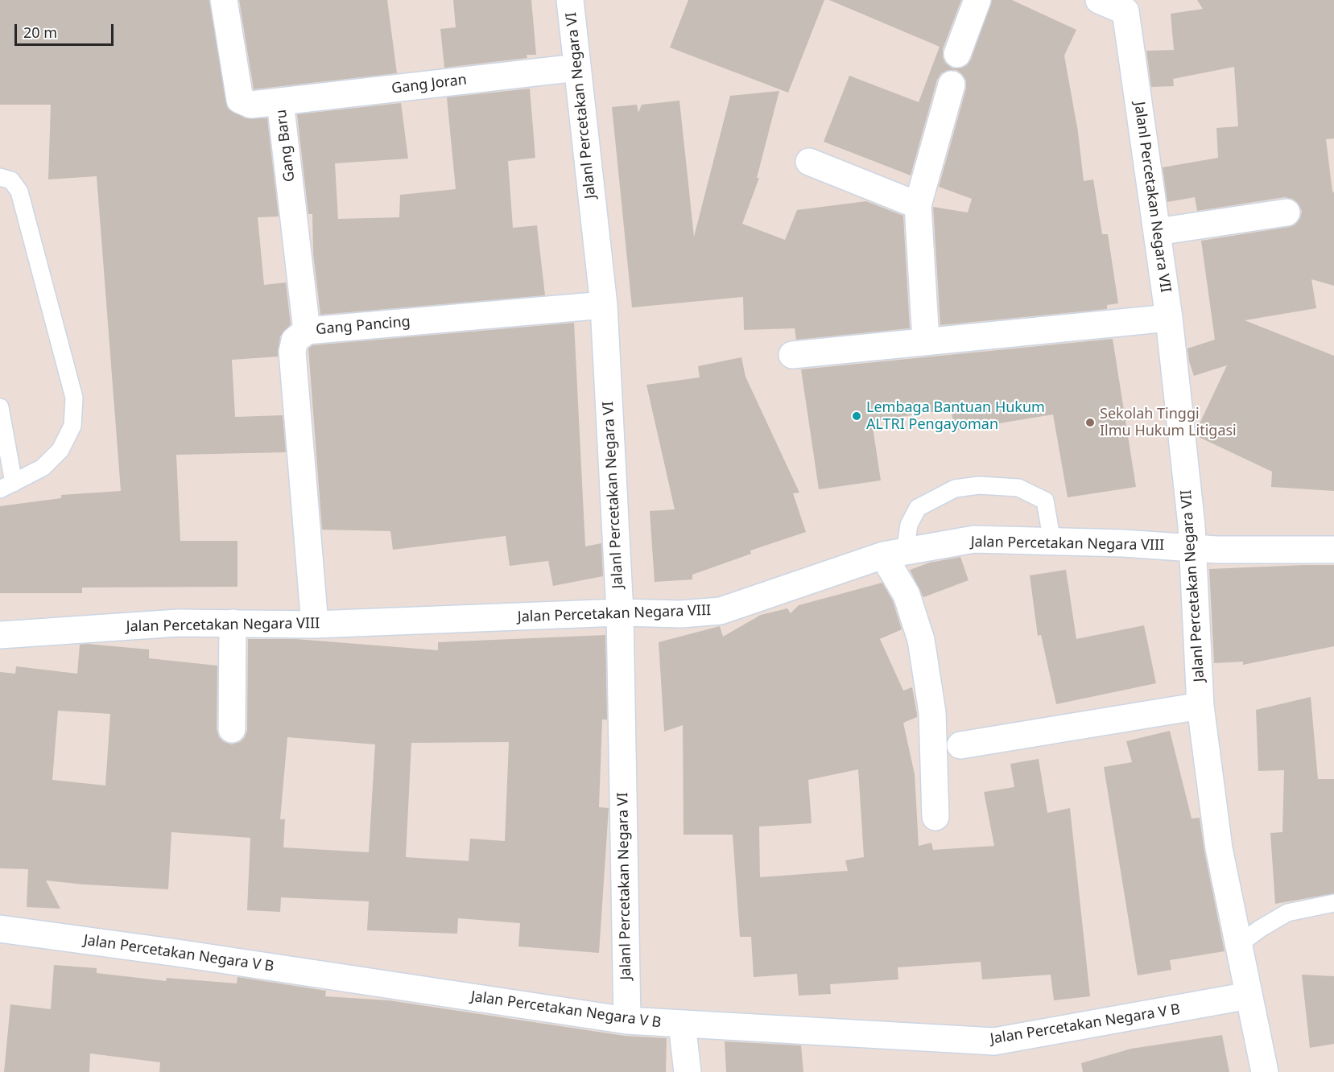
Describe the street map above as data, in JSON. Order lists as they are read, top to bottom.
{
  "streets": {
    "street": [
      "Gang Joran",
      "Jalanl Percetakan Negara VI",
      "Gang Baru",
      "Jalanl Percetakan Negara VII",
      "Gang Pancing",
      "Jalan Percetakan Negara VIII",
      "Jalan Percetakan Negara V B"
    ]
  },
  "crossings": [
    ["Gang Joran", "Jalanl Percetakan Negara VI"],
    ["Gang Joran", "Gang Baru"],
    ["Jalanl Percetakan Negara VI", "Gang Pancing"],
    ["Jalanl Percetakan Negara VI", "Jalan Percetakan Negara VIII"],
    ["Jalanl Percetakan Negara VI", "Jalan Percetakan Negara V B"],
    ["Gang Baru", "Gang Pancing"],
    ["Jalanl Percetakan Negara VII", "Jalan Percetakan Negara VIII"],
    ["Jalanl Percetakan Negara VII", "Jalan Percetakan Negara V B"],
    ["Gang Pancing", "Jalan Percetakan Negara VIII"]
  ],
  "places": ["Lembaga Bantuan Hukum ALTRI Pengayoman", "Sekolah Tinggi Ilmu Hukum Litigasi"],
  "scale_bar": "20 m"
}
